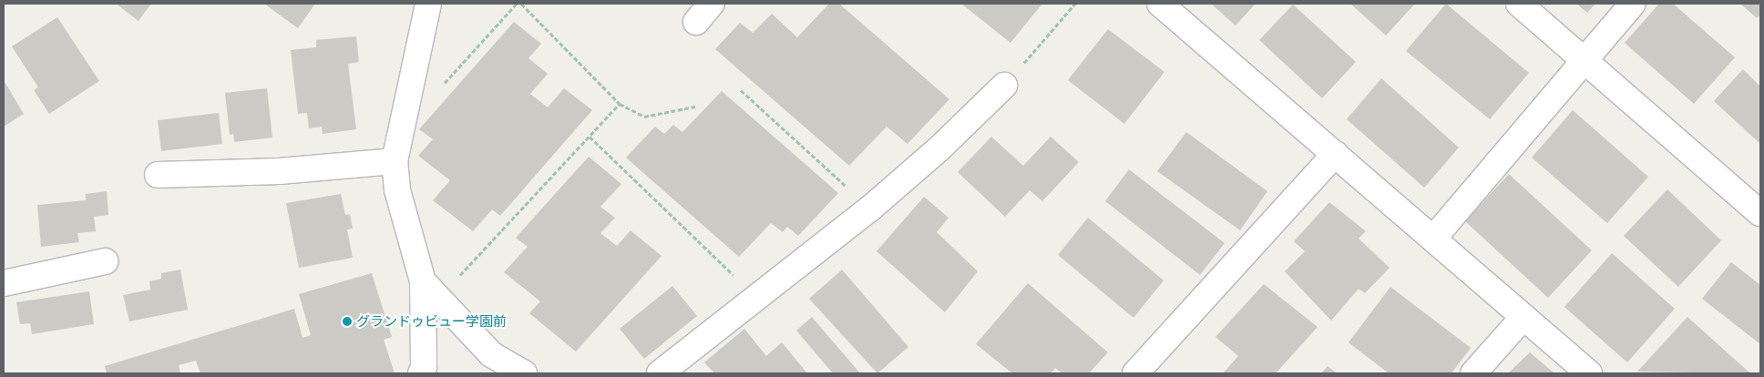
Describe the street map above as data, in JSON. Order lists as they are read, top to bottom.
{
  "places": ["グランドゥビュー学園前"]
}
